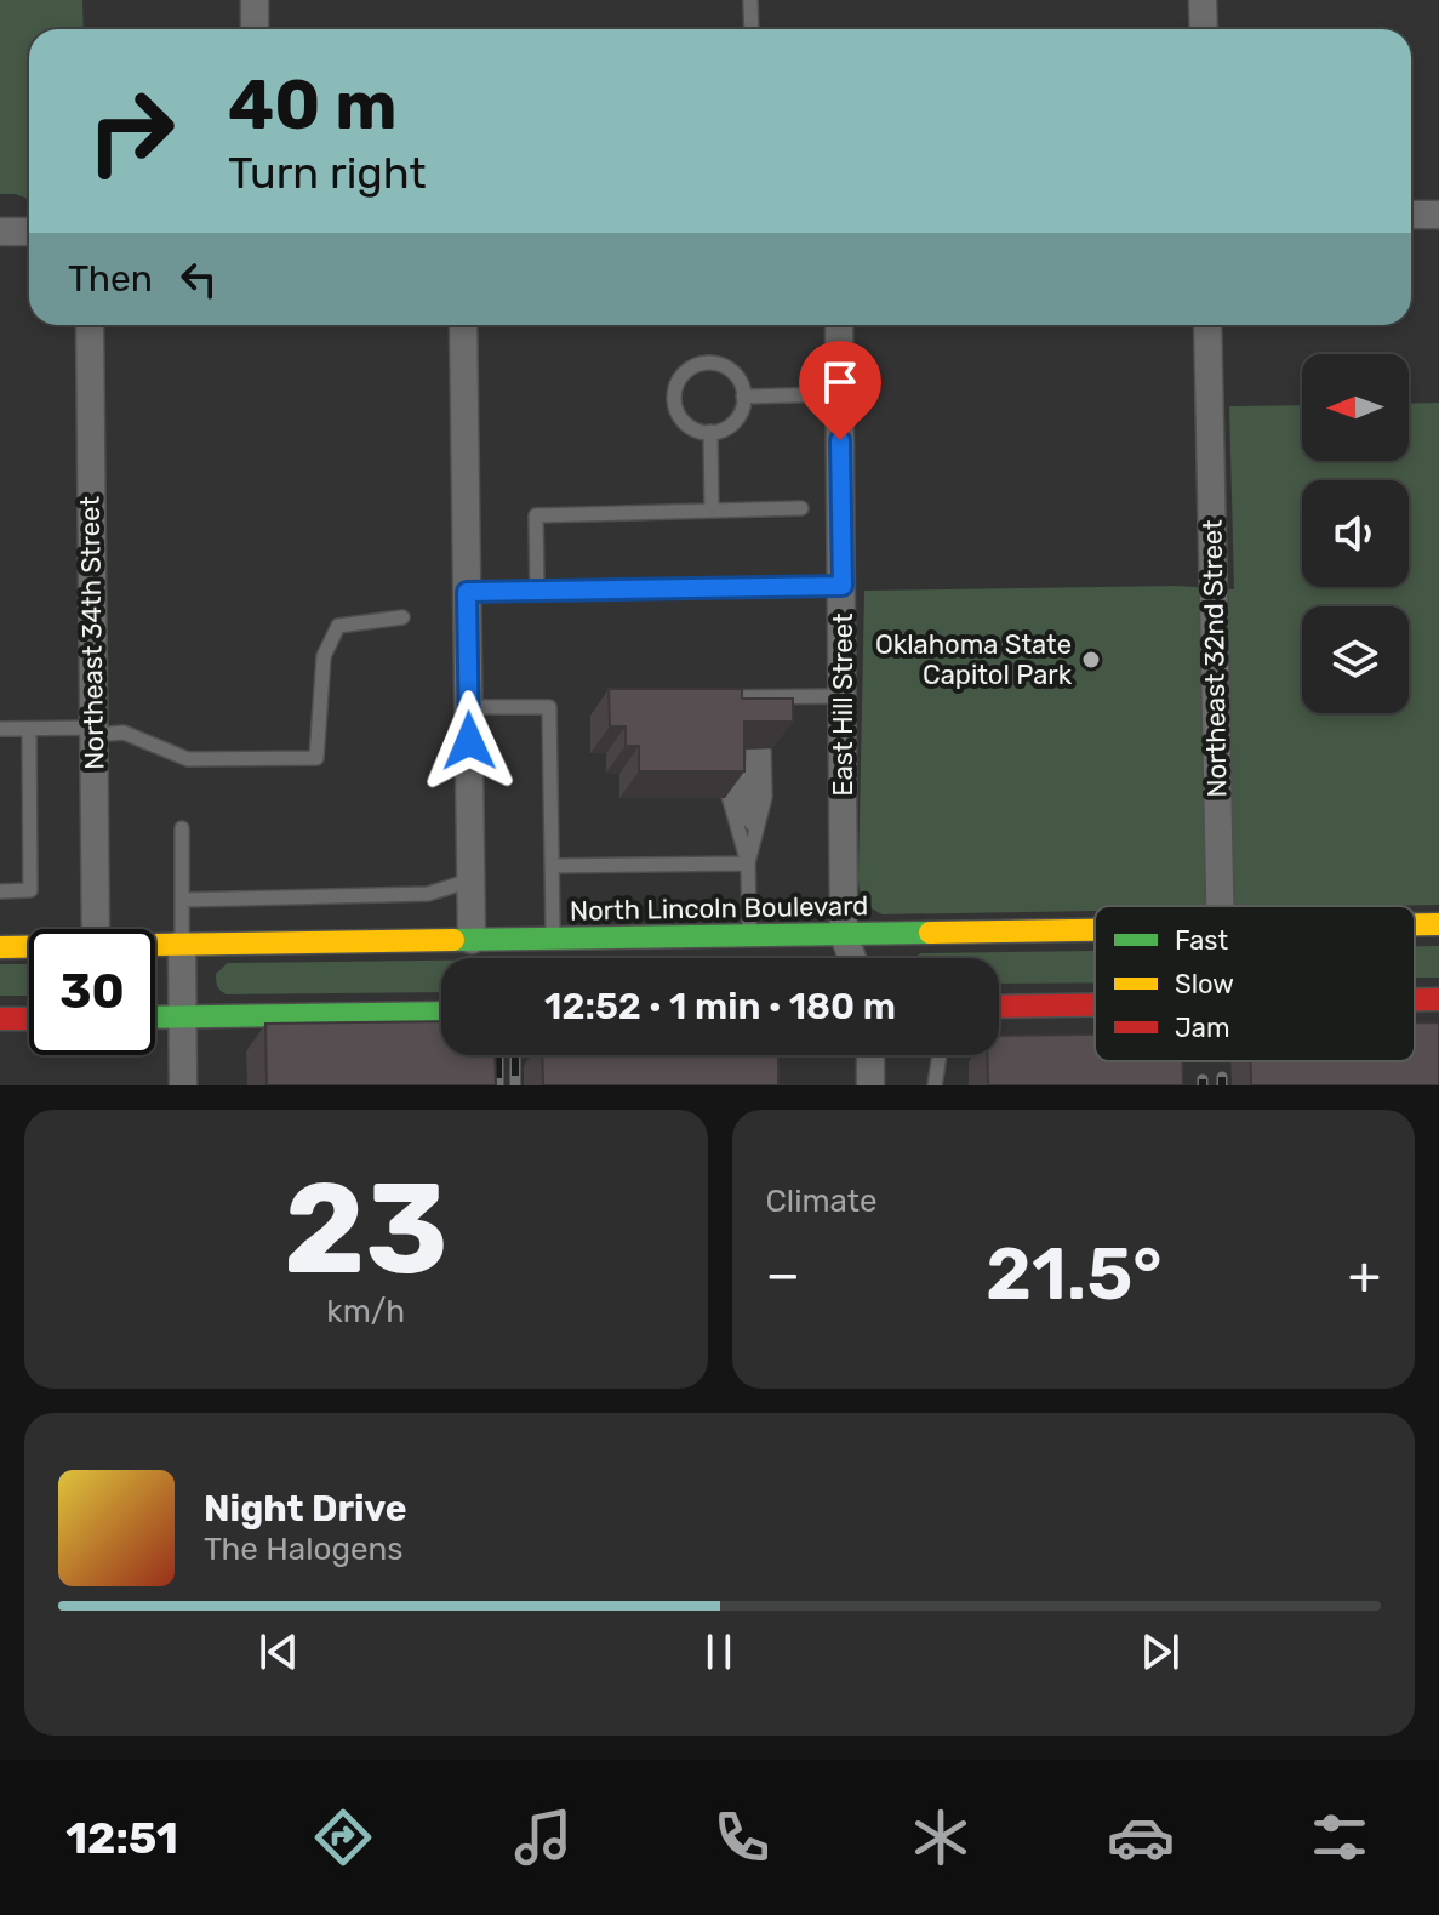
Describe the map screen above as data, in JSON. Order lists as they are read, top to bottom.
{
  "streets": {
    "main road": ["North Lincoln Boulevard"],
    "street": ["Northeast 34th Street", "Northeast 32nd Street", "East Hill Street"]
  },
  "crossings": [
    ["East Hill Street", "North Lincoln Boulevard"]
  ],
  "places": ["Oklahoma State Capitol Park"],
  "legend": ["Fast", "Slow", "Jam"],
  "north": "left",
  "page": {
    "turn": ["40 m", "Turn right"],
    "then": "Then",
    "limit": "30",
    "trip": "12:52 · 1 min · 180 m",
    "tile": [
      ["23", "km/h"],
      "Climate"
    ],
    "heat": ["−", "21.5°", "+"],
    "song": ["Night Drive", "The Halogens"],
    "tabs": "12:51"
  }
}
